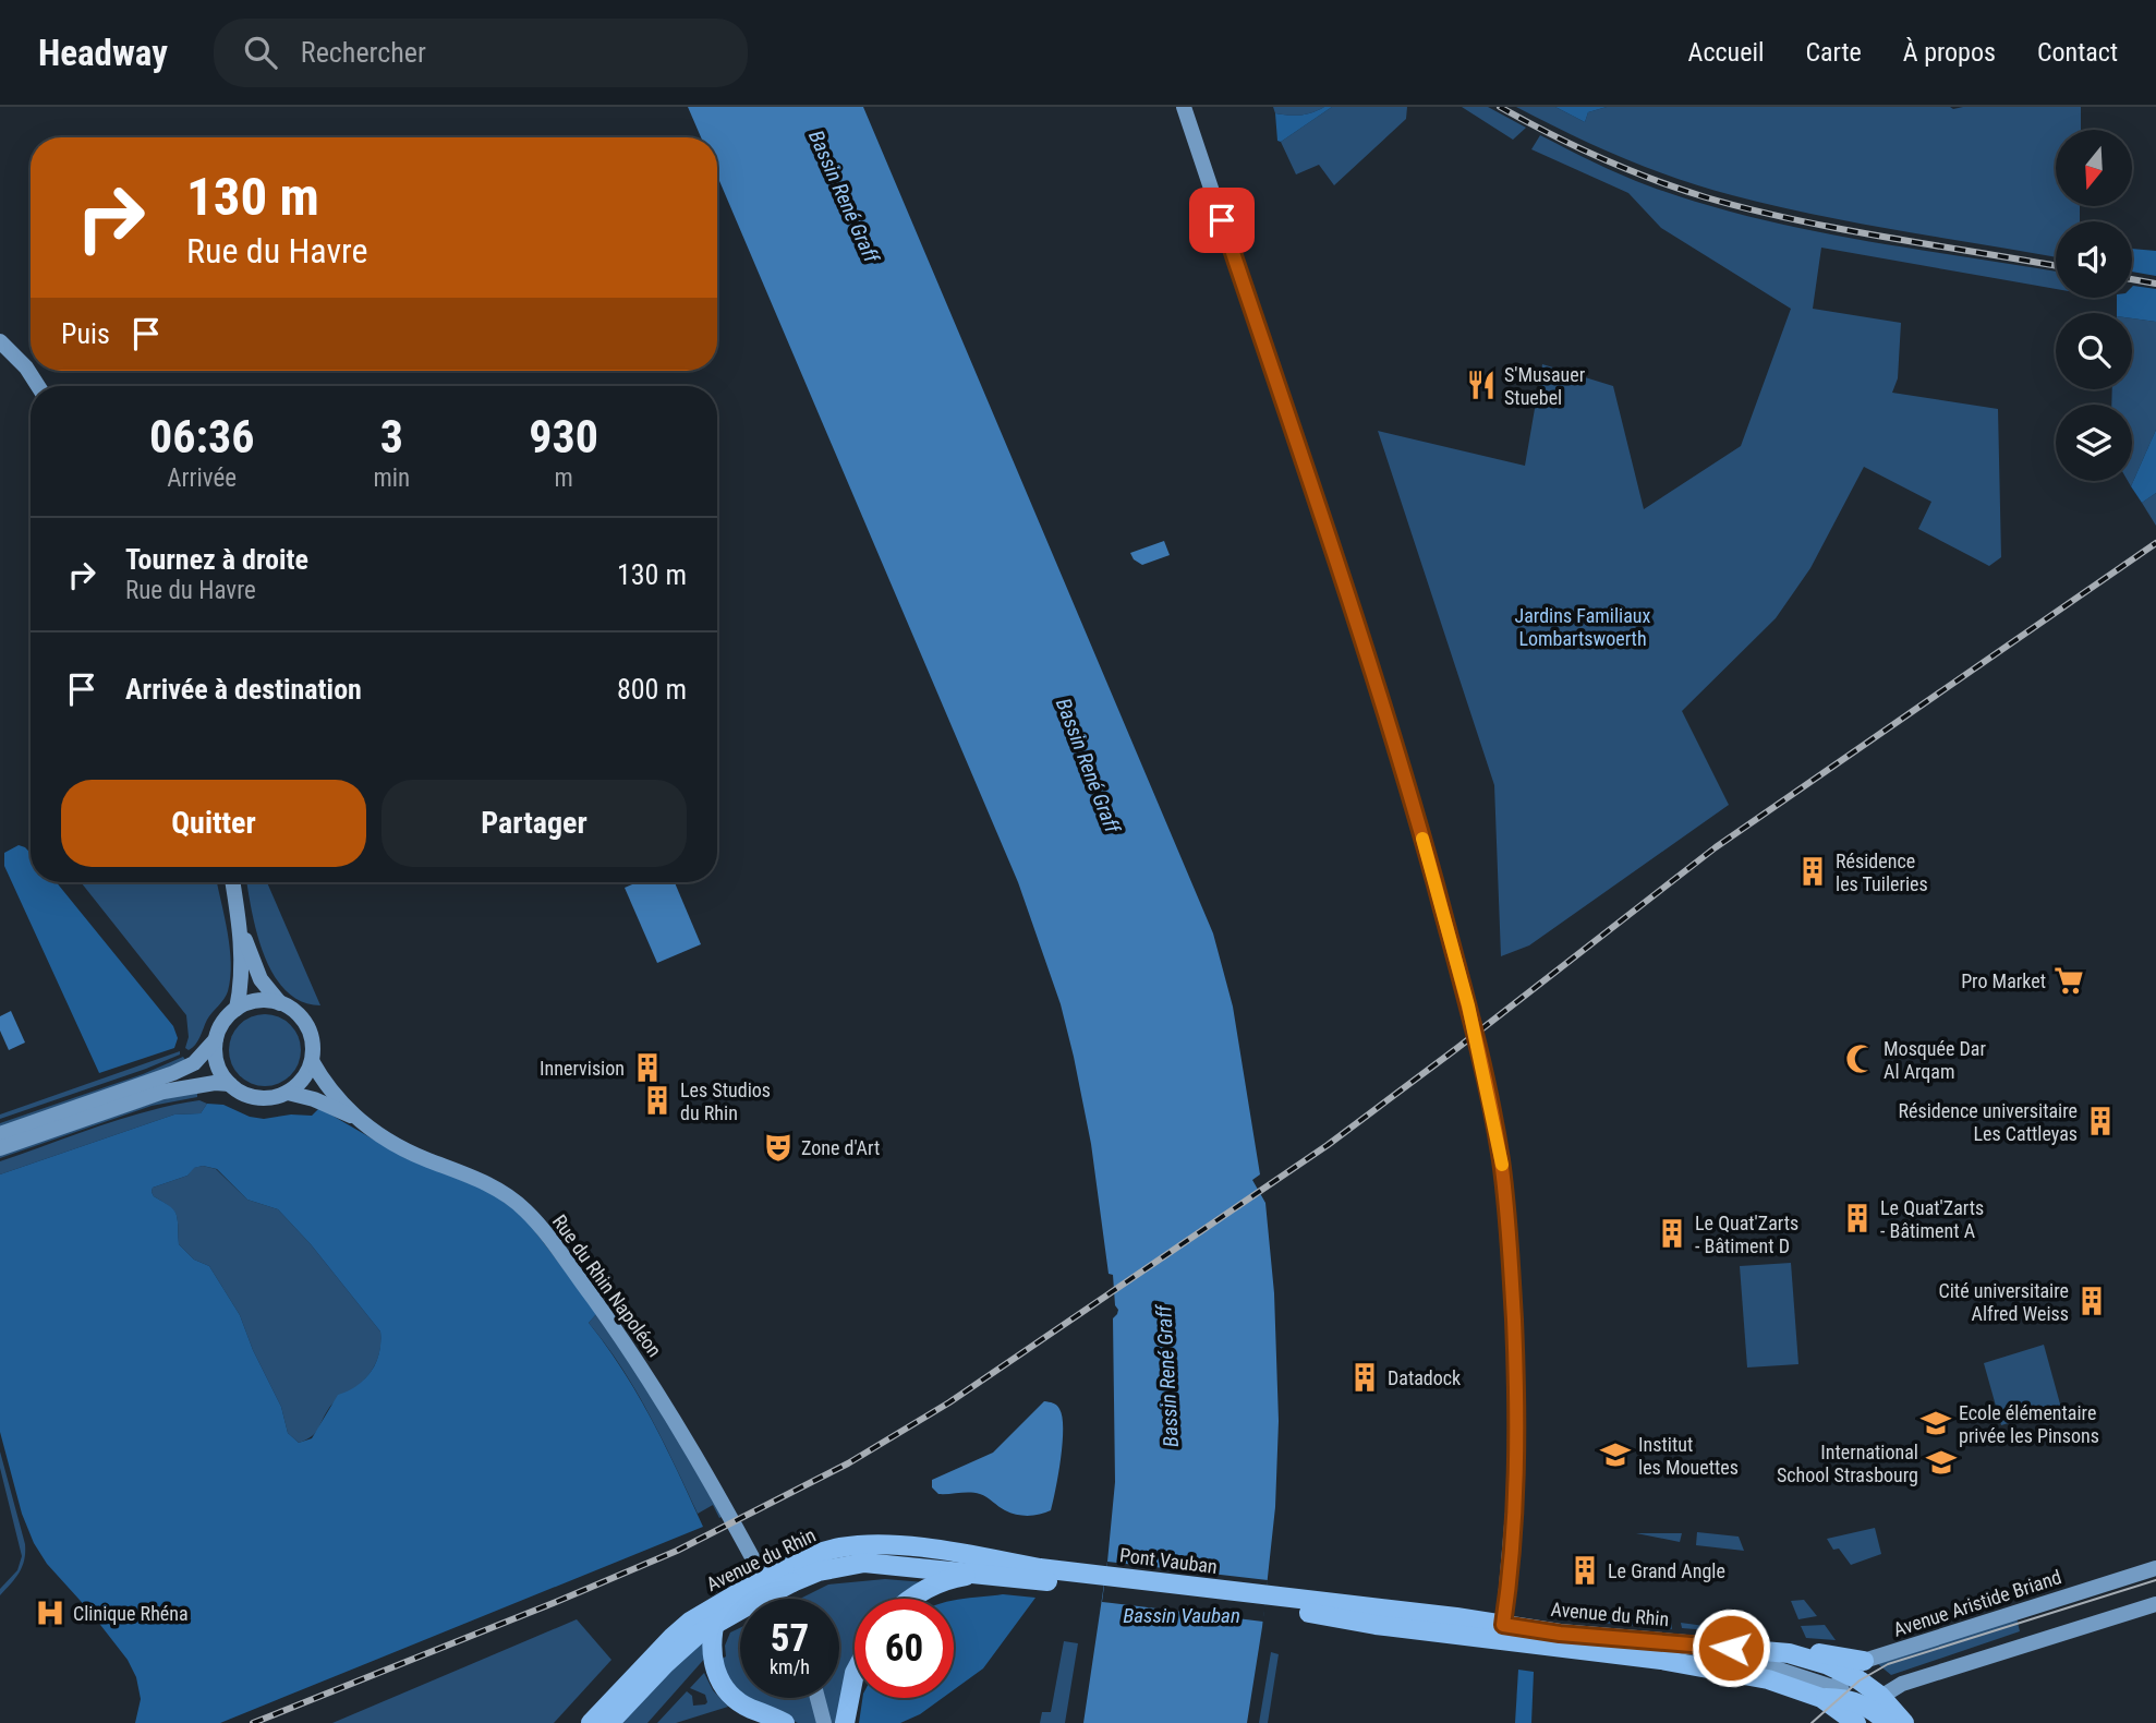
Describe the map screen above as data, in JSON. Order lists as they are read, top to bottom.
{
  "streets": {
    "main road": [
      "Rue du Rhin Napoléon",
      "Avenue du Rhin",
      "Pont Vauban",
      "Avenue Aristide Briand"
    ]
  },
  "crossings": [
    ["Avenue du Rhin", "Pont Vauban"],
    ["Avenue du Rhin", "Avenue Aristide Briand"]
  ],
  "water": ["Bassin René Graff", "Bassin Vauban"],
  "parks": ["Jardins Familiaux Lombartswoerth"],
  "places": {
    "restaurant": ["S'Musauer Stuebel"],
    "building": [
      "Résidence les Tuileries",
      "Innervision",
      "Les Studios du Rhin",
      "Résidence universitaire Les Cattleyas",
      "Le Quat'Zarts - Bâtiment A",
      "Le Quat'Zarts - Bâtiment D",
      "Cité universitaire Alfred Weiss",
      "Datadock",
      "Le Grand Angle"
    ],
    "supermarket": ["Pro Market"],
    "mosque": ["Mosquée Dar Al Arqam"],
    "theatre": ["Zone d'Art"],
    "school or university": ["Ecole élémentaire privée les Pinsons", "Institut les Mouettes", "International School Strasbourg"],
    "hospital": ["Clinique Rhéna"]
  },
  "north": "bottom",
  "page": {
    "header": "Headway",
    "search": "Rechercher",
    "nav": [
      "Accueil",
      "Carte",
      "À propos",
      "Contact"
    ],
    "turn": ["130 m", "Rue du Havre"],
    "then": "Puis",
    "eta": [
      "06:36",
      "Arrivée",
      "3",
      "min",
      "930",
      "m"
    ],
    "list": [
      {
        "name": "Tournez à droite",
        "note": "Rue du Havre",
        "value": "130 m"
      },
      {
        "name": "Arrivée à destination",
        "value": "800 m"
      }
    ],
    "buttons": ["Quitter", "Partager"],
    "speed": "57 km/h",
    "limit": "60"
  }
}
